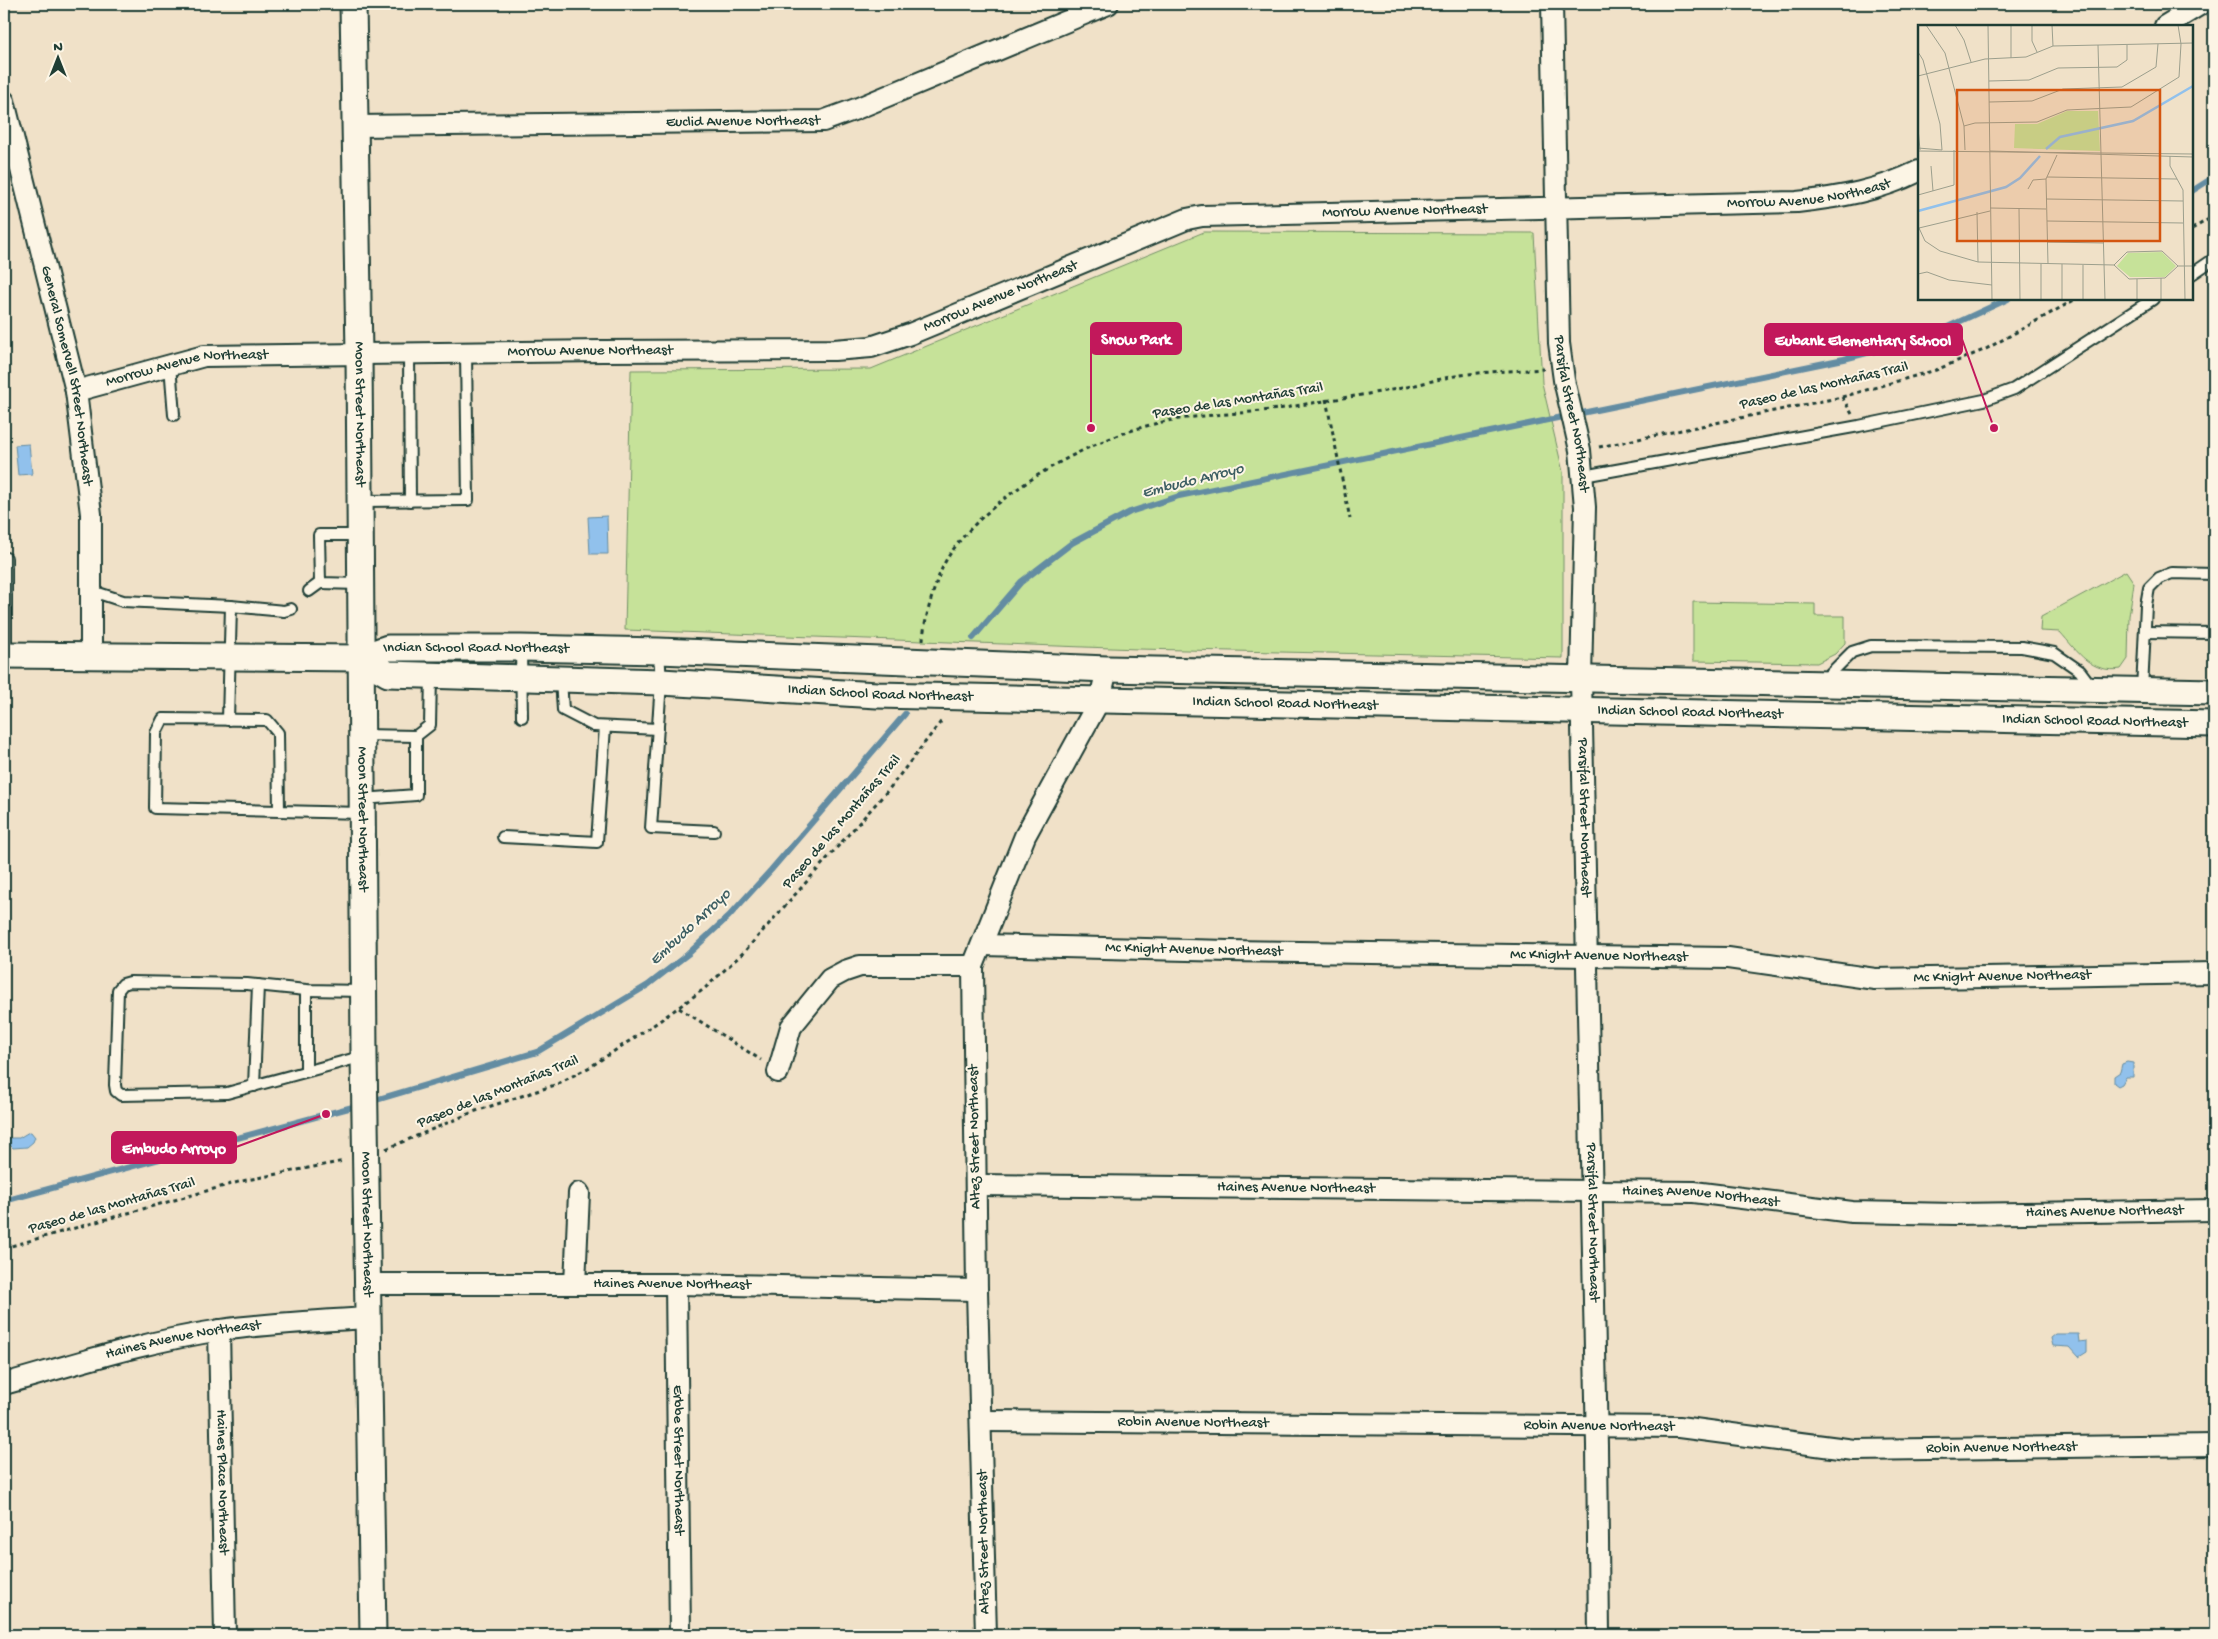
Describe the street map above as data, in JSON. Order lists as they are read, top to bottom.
{
  "streets": {
    "street": [
      "Euclid Avenue Northeast",
      "Morrow Avenue Northeast",
      "General Somervell Street Northeast",
      "Moon Street Northeast",
      "Parsifal Street Northeast",
      "Indian School Road Northeast",
      "Mc Knight Avenue Northeast",
      "Altez Street Northeast",
      "Haines Avenue Northeast",
      "Robin Avenue Northeast",
      "Erbbe Street Northeast",
      "Haines Place Northeast"
    ],
    "path": ["Paseo de las Montañas Trail"]
  },
  "crossings": [
    ["Euclid Avenue Northeast", "Moon Street Northeast"],
    ["Morrow Avenue Northeast", "General Somervell Street Northeast"],
    ["Morrow Avenue Northeast", "Moon Street Northeast"],
    ["Morrow Avenue Northeast", "Parsifal Street Northeast"],
    ["General Somervell Street Northeast", "Indian School Road Northeast"],
    ["Paseo de las Montañas Trail", "Moon Street Northeast"],
    ["Paseo de las Montañas Trail", "Parsifal Street Northeast"],
    ["Paseo de las Montañas Trail", "Indian School Road Northeast"],
    ["Moon Street Northeast", "Indian School Road Northeast"],
    ["Moon Street Northeast", "Haines Avenue Northeast"],
    ["Parsifal Street Northeast", "Indian School Road Northeast"],
    ["Parsifal Street Northeast", "Mc Knight Avenue Northeast"],
    ["Parsifal Street Northeast", "Haines Avenue Northeast"],
    ["Parsifal Street Northeast", "Robin Avenue Northeast"],
    ["Indian School Road Northeast", "Altez Street Northeast"],
    ["Mc Knight Avenue Northeast", "Altez Street Northeast"],
    ["Altez Street Northeast", "Haines Avenue Northeast"],
    ["Altez Street Northeast", "Robin Avenue Northeast"],
    ["Haines Avenue Northeast", "Erbbe Street Northeast"],
    ["Haines Avenue Northeast", "Haines Place Northeast"]
  ],
  "water": ["Embudo Arroyo"],
  "places": ["Snow Park", "Eubank Elementary School", "Embudo Arroyo"],
  "north": "top"
}
